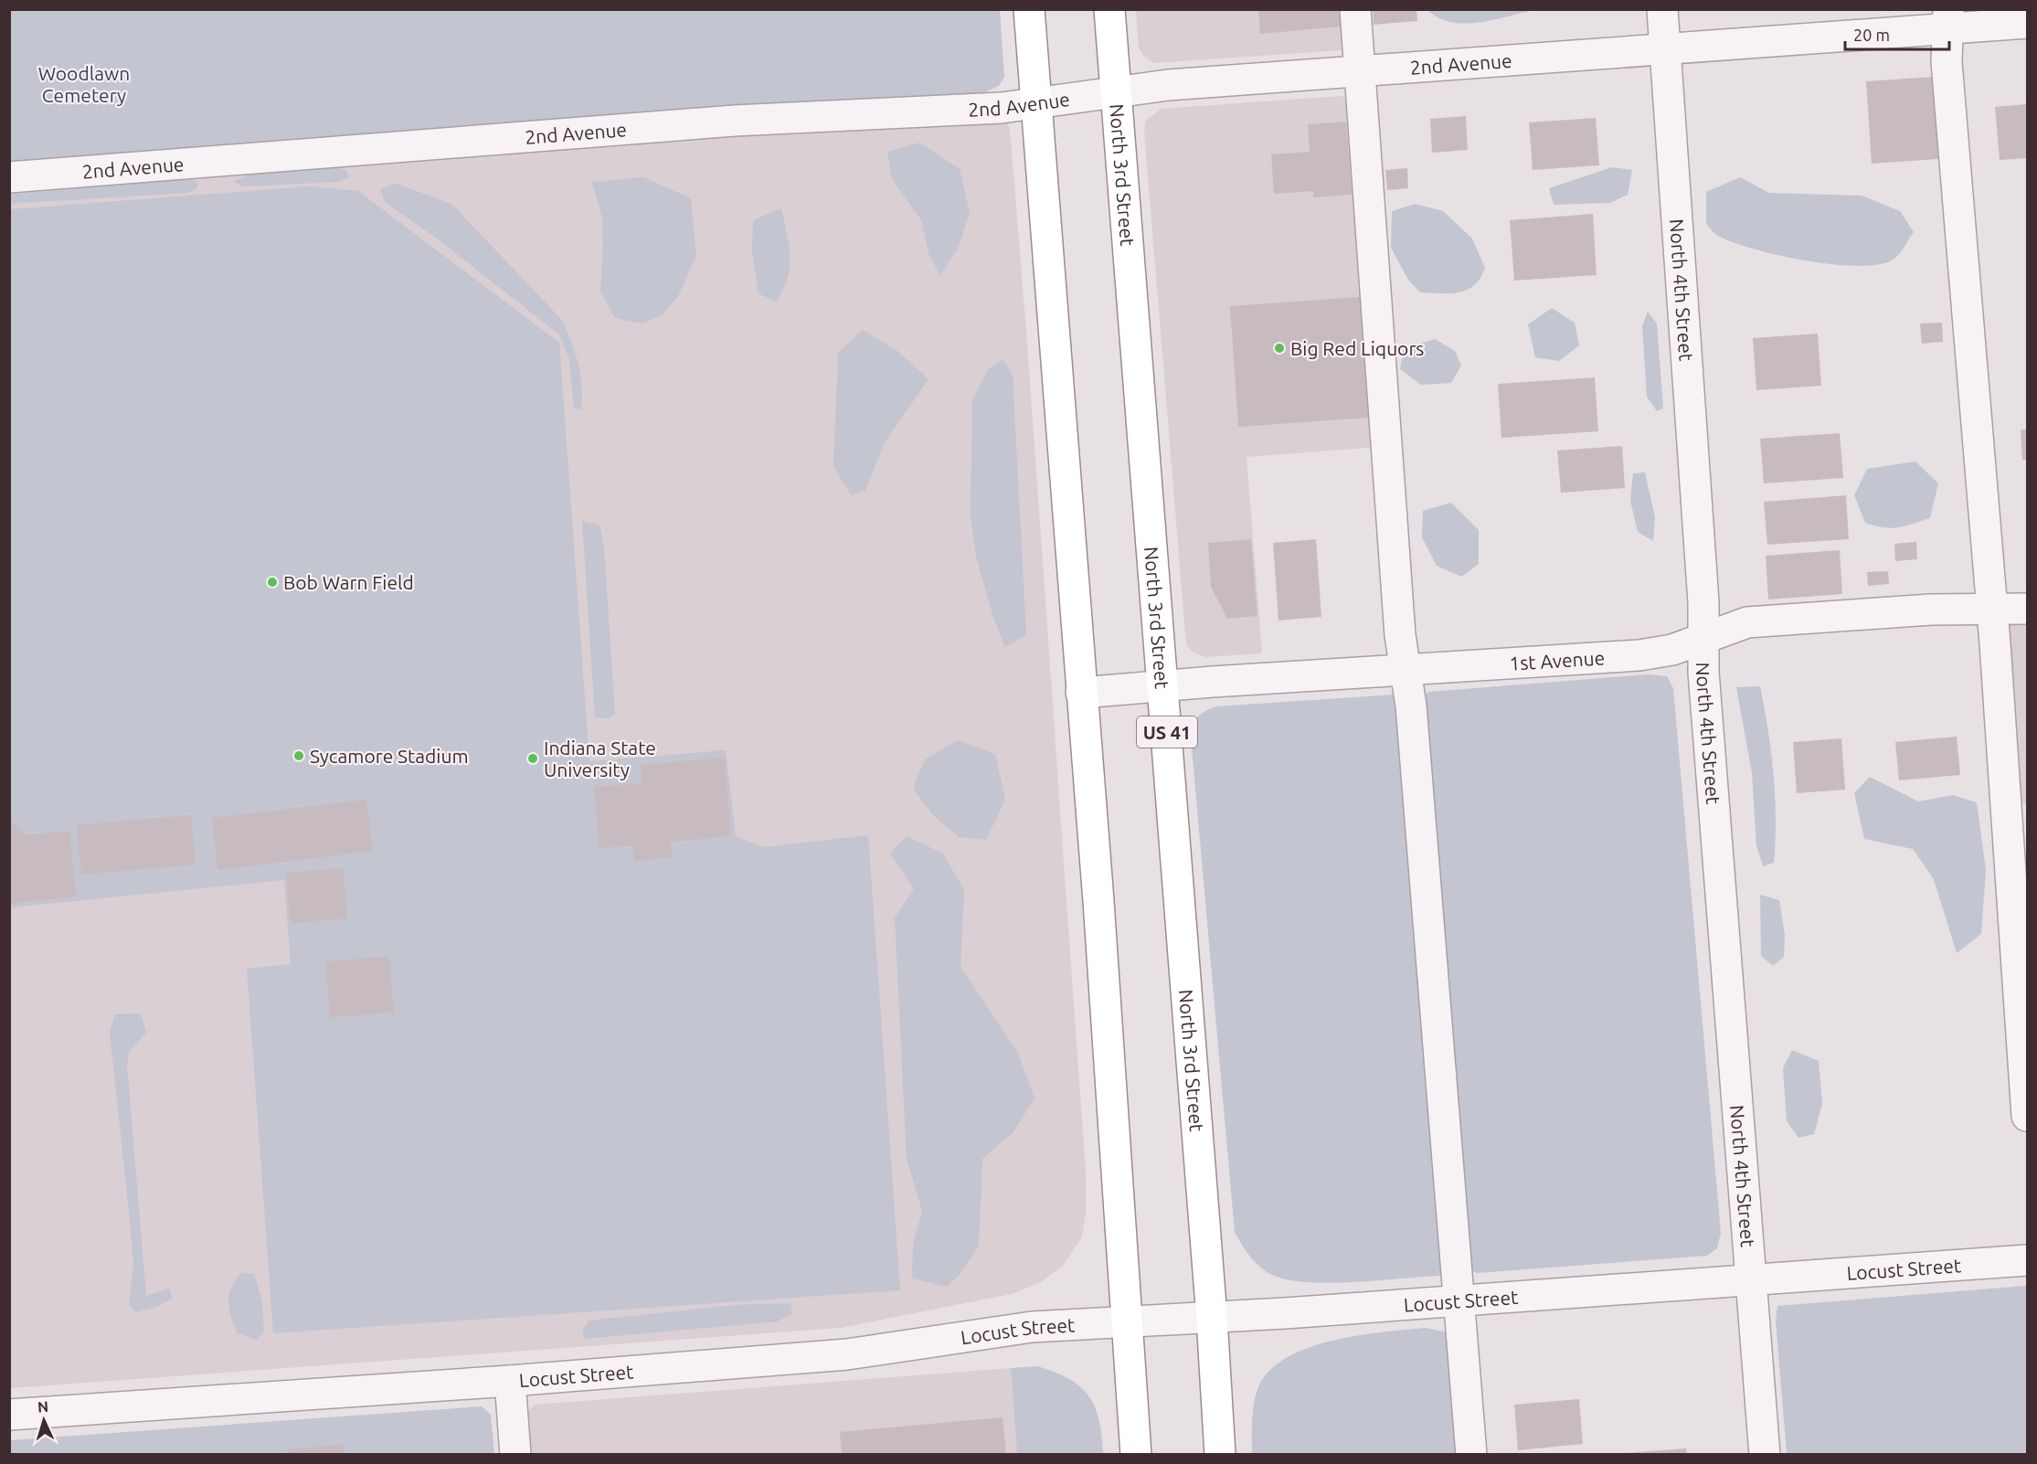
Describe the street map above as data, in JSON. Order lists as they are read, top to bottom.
{
  "streets": {
    "highway": ["North 3rd Street", "US 41"],
    "street": [
      "2nd Avenue",
      "North 4th Street",
      "1st Avenue",
      "Locust Street"
    ]
  },
  "crossings": [
    ["2nd Avenue", "North 3rd Street"],
    ["2nd Avenue", "North 4th Street"],
    ["North 3rd Street", "1st Avenue"],
    ["North 3rd Street", "Locust Street"],
    ["North 4th Street", "1st Avenue"],
    ["North 4th Street", "Locust Street"]
  ],
  "parks": ["Woodlawn Cemetery"],
  "places": [
    "Big Red Liquors",
    "Bob Warn Field",
    "Sycamore Stadium",
    "Indiana State University"
  ],
  "scale_bar": "20 m",
  "north": "top"
}
